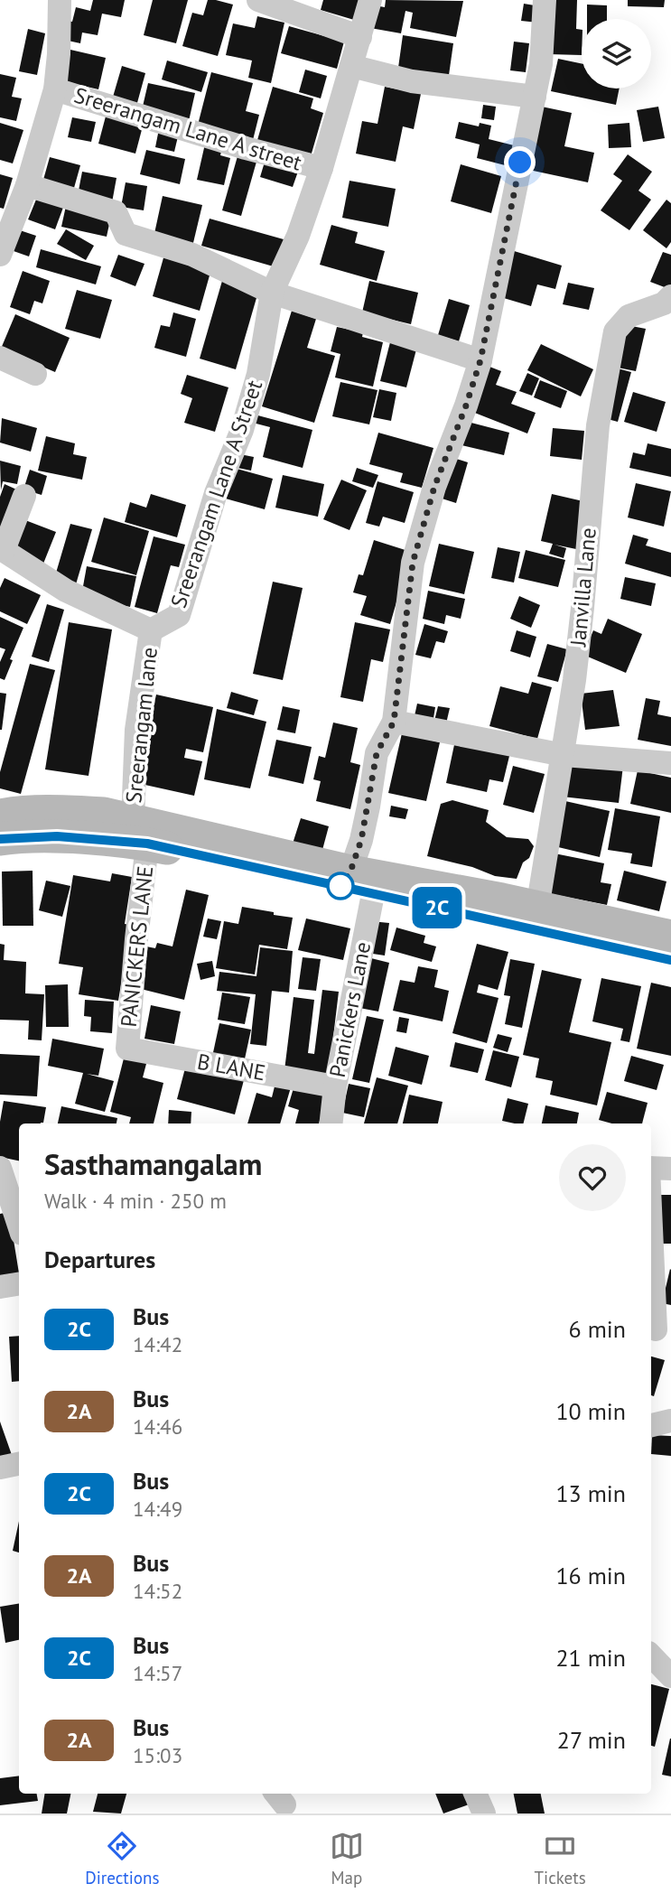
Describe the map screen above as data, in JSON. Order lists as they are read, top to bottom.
{
  "streets": {
    "street": [
      "Sreerangam Lane A street",
      "Sreerangam Lane A Street",
      "Janvilla Lane",
      "Sreerangam lane",
      "PANICKERS LANE",
      "Panickers Lane",
      "B LANE"
    ]
  },
  "crossings": [
    ["Sreerangam Lane A street", "Sreerangam Lane A Street"],
    ["Sreerangam Lane A Street", "Sreerangam lane"],
    ["Sreerangam lane", "PANICKERS LANE"],
    ["PANICKERS LANE", "B LANE"],
    ["Panickers Lane", "B LANE"]
  ],
  "lines": ["bus line 2C"],
  "page": {
    "on_map": "2C",
    "heading": [
      ["Sasthamangalam", "Walk · 4 min · 250 m"],
      "Departures"
    ],
    "list": [
      {
        "mark": "2C",
        "name": "Bus",
        "note": "14:42",
        "value": "6 min"
      },
      {
        "mark": "2A",
        "name": "Bus",
        "note": "14:46",
        "value": "10 min"
      },
      {
        "mark": "2C",
        "name": "Bus",
        "note": "14:49",
        "value": "13 min"
      },
      {
        "mark": "2A",
        "name": "Bus",
        "note": "14:52",
        "value": "16 min"
      },
      {
        "mark": "2C",
        "name": "Bus",
        "note": "14:57",
        "value": "21 min"
      },
      {
        "mark": "2A",
        "name": "Bus",
        "note": "15:03",
        "value": "27 min"
      }
    ],
    "tabs": ["Directions", "Map", "Tickets"]
  }
}
